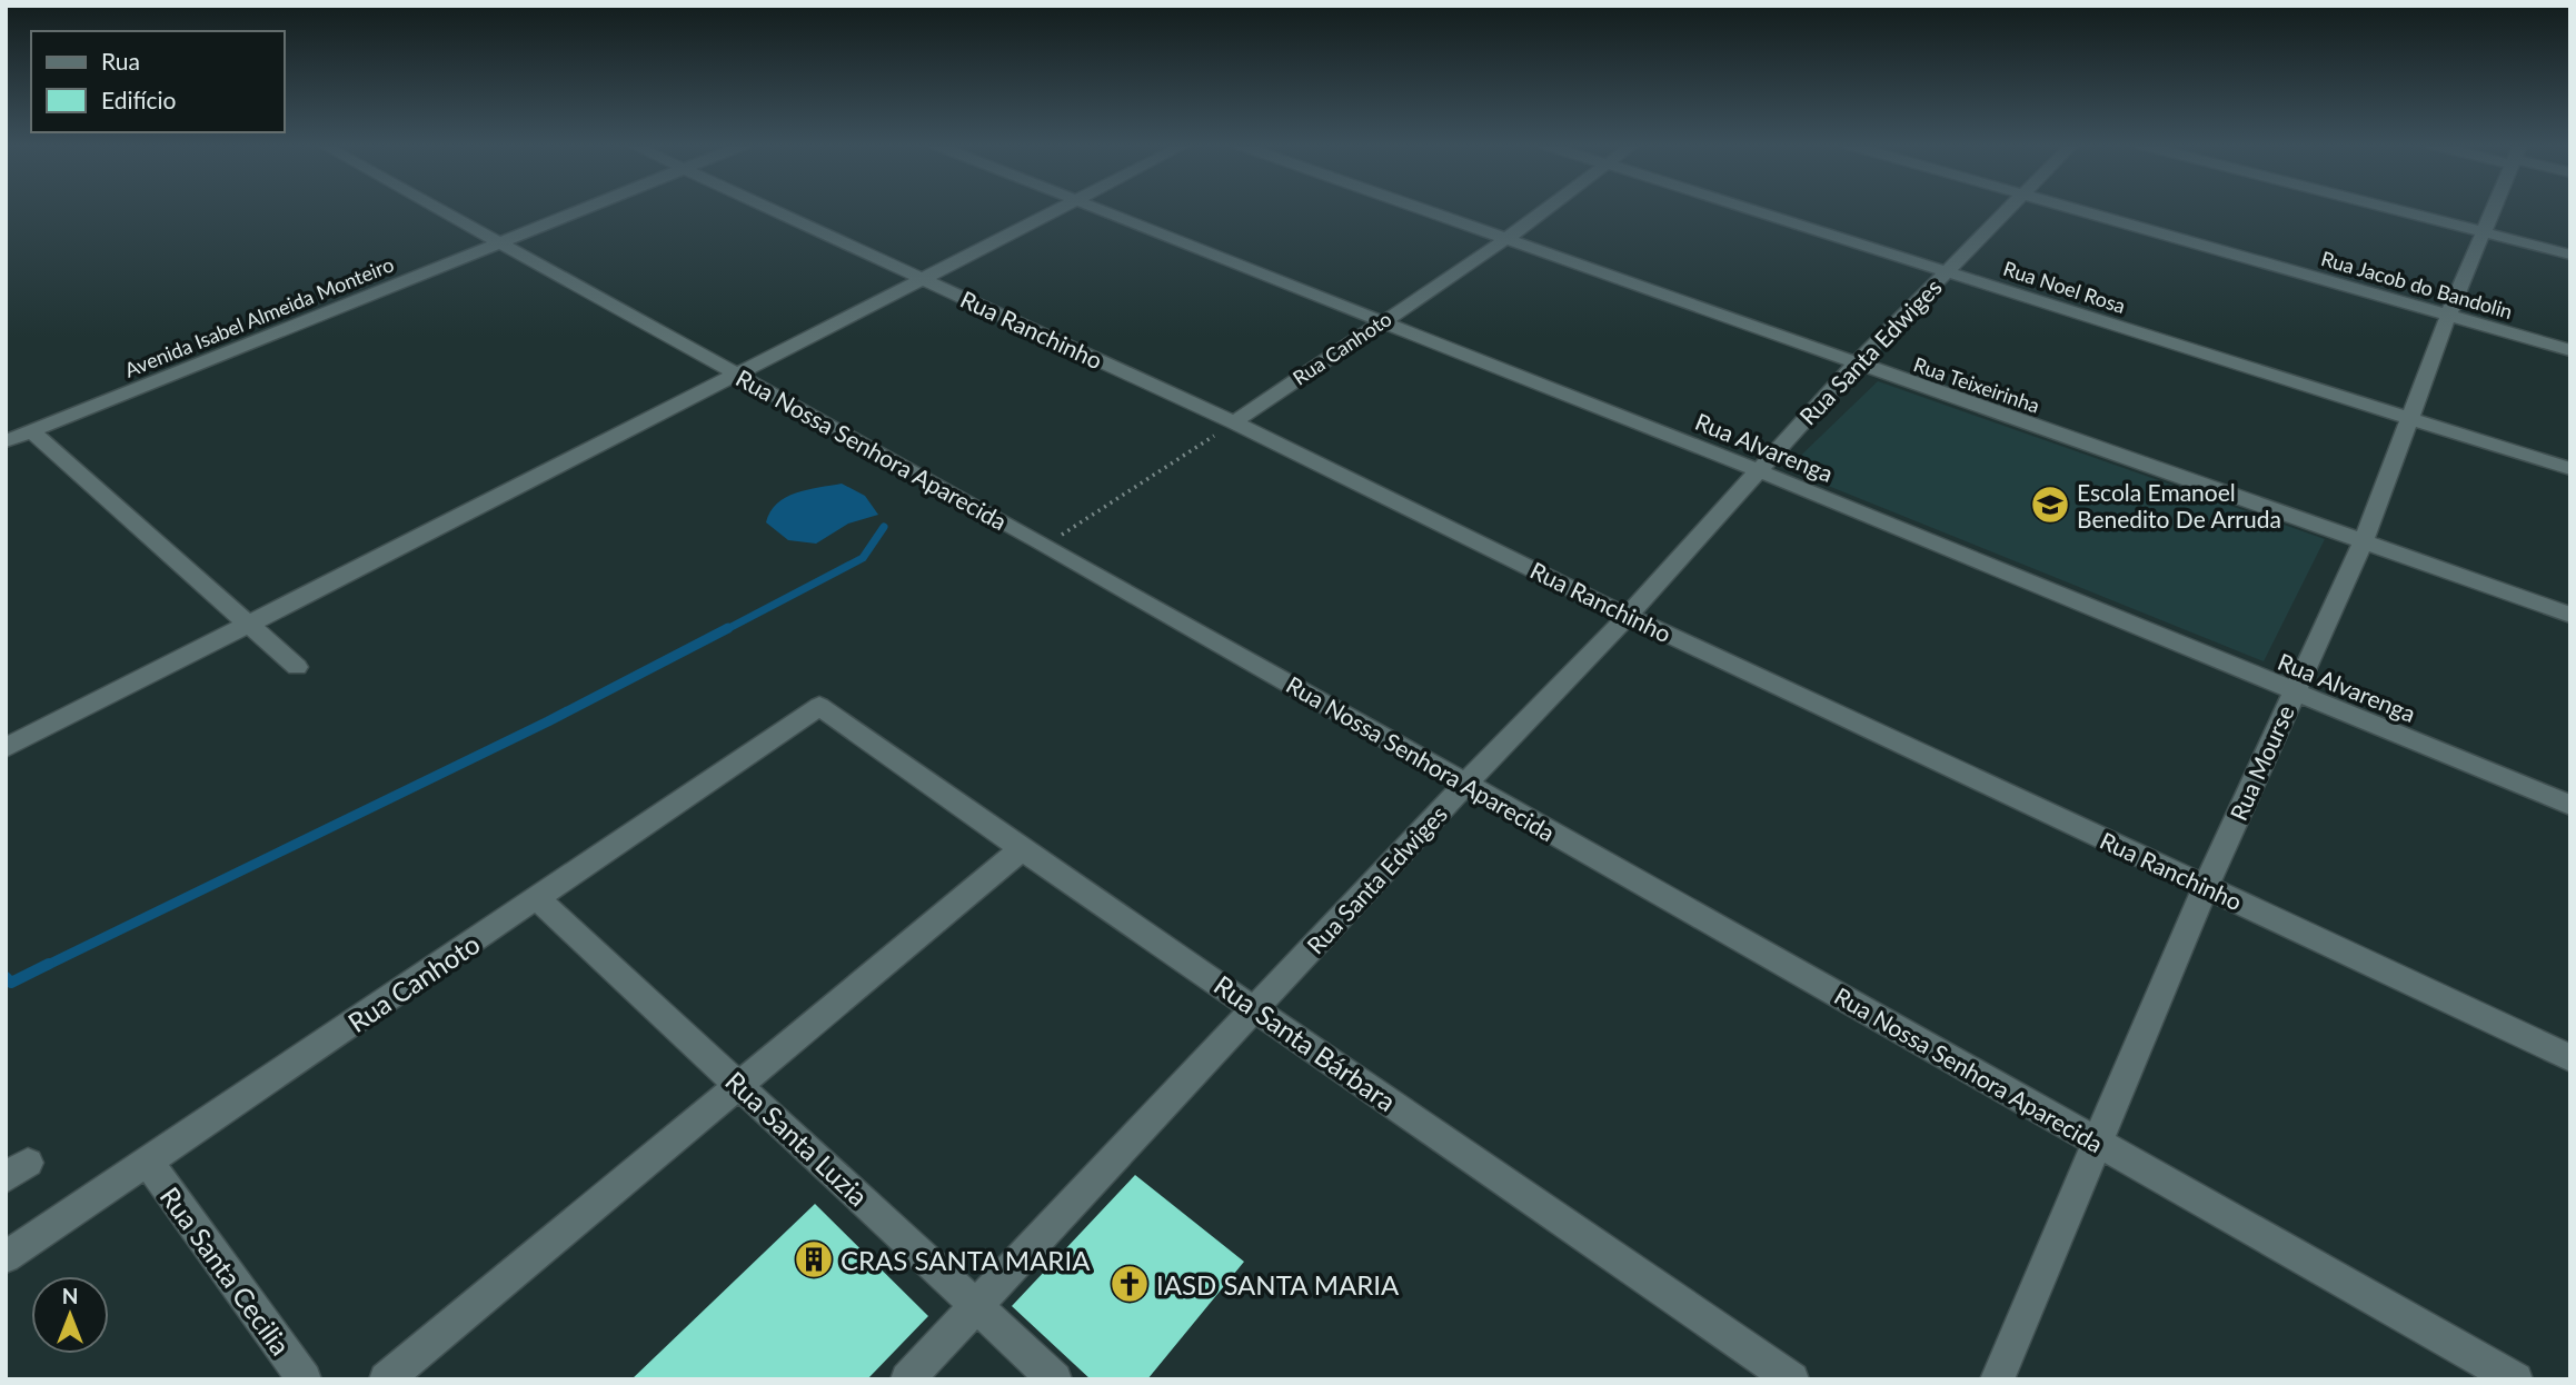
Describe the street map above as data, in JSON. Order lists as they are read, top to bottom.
{
  "streets": {
    "street": [
      "Rua Jacob do Bandolin",
      "Rua Noel Rosa",
      "Avenida Isabel Almeida Monteiro",
      "Rua Ranchinho",
      "Rua Canhoto",
      "Rua Santa Edwiges",
      "Rua Teixeirinha",
      "Rua Alvarenga",
      "Rua Nossa Senhora Aparecida",
      "Rua Mourse",
      "Rua Santa Bárbara",
      "Rua Santa Luzia",
      "Rua Santa Cecilia"
    ]
  },
  "crossings": [
    ["Rua Jacob do Bandolin", "Rua Mourse"],
    ["Rua Noel Rosa", "Rua Santa Edwiges"],
    ["Rua Noel Rosa", "Rua Mourse"],
    ["Avenida Isabel Almeida Monteiro", "Rua Nossa Senhora Aparecida"],
    ["Rua Ranchinho", "Rua Canhoto"],
    ["Rua Ranchinho", "Rua Santa Edwiges"],
    ["Rua Ranchinho", "Rua Mourse"],
    ["Rua Canhoto", "Rua Teixeirinha"],
    ["Rua Canhoto", "Rua Alvarenga"],
    ["Rua Canhoto", "Rua Santa Bárbara"],
    ["Rua Canhoto", "Rua Santa Luzia"],
    ["Rua Canhoto", "Rua Santa Cecilia"],
    ["Rua Santa Edwiges", "Rua Teixeirinha"],
    ["Rua Santa Edwiges", "Rua Alvarenga"],
    ["Rua Santa Edwiges", "Rua Nossa Senhora Aparecida"],
    ["Rua Santa Edwiges", "Rua Santa Bárbara"],
    ["Rua Santa Edwiges", "Rua Santa Luzia"],
    ["Rua Teixeirinha", "Rua Mourse"],
    ["Rua Alvarenga", "Rua Mourse"],
    ["Rua Nossa Senhora Aparecida", "Rua Mourse"]
  ],
  "places": {
    "school or university": ["Escola Emanoel Benedito De Arruda"],
    "building": ["CRAS SANTA MARIA"],
    "church": ["IASD SANTA MARIA"]
  },
  "legend": ["Rua", "Edifício"],
  "north": "top"
}
